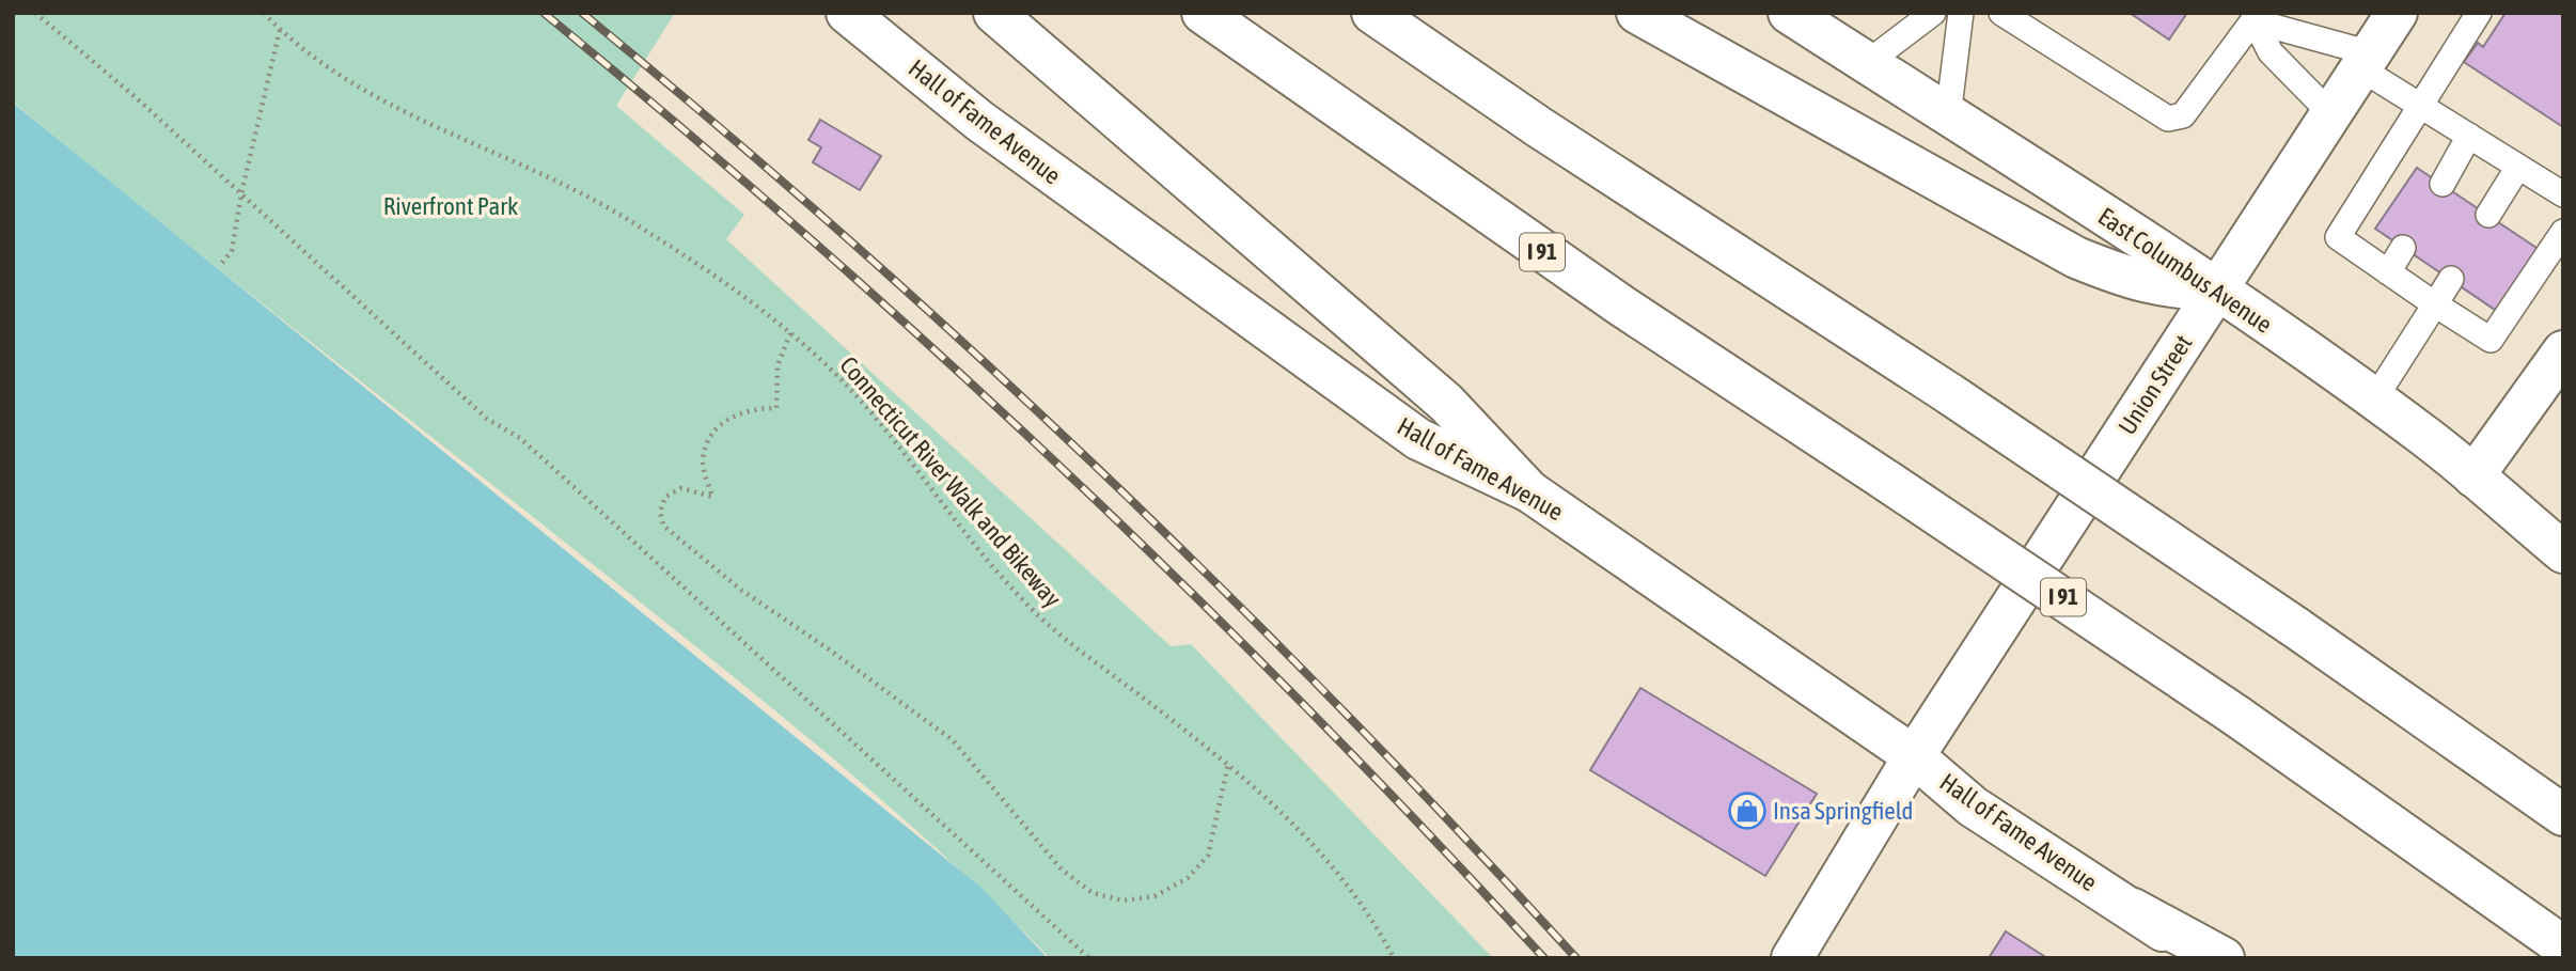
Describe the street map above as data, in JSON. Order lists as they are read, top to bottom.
{
  "streets": {
    "main road": [
      "Hall of Fame Avenue",
      "I 91",
      "East Columbus Avenue",
      "Union Street"
    ],
    "path": ["Connecticut River Walk and Bikeway"]
  },
  "crossings": [
    ["Hall of Fame Avenue", "Union Street"],
    ["East Columbus Avenue", "Union Street"]
  ],
  "parks": ["Riverfront Park"],
  "places": {
    "shop": ["Insa Springfield"]
  }
}
